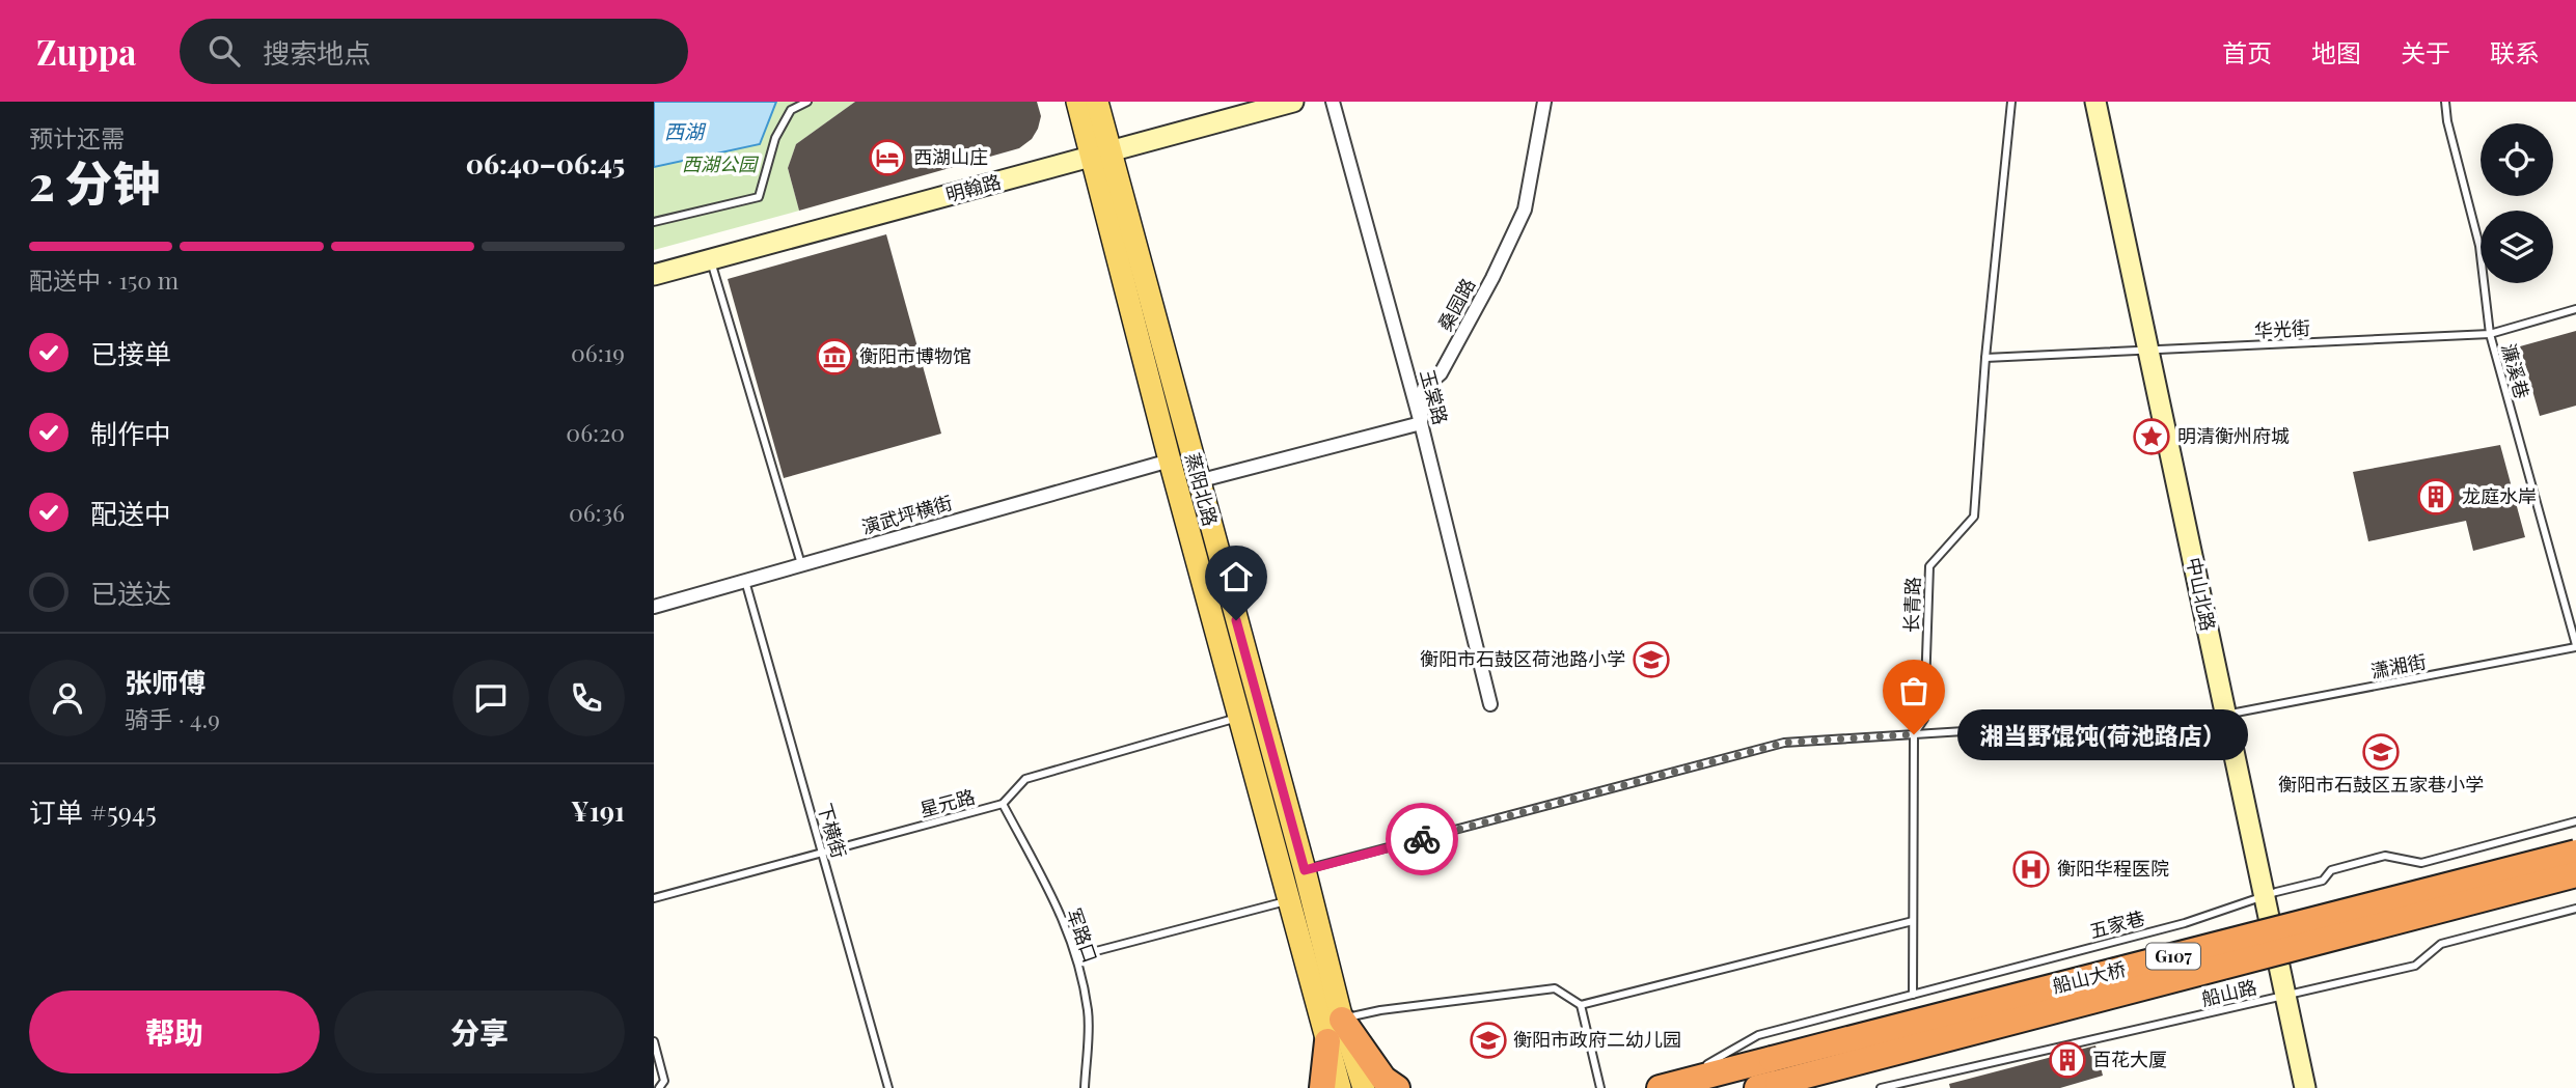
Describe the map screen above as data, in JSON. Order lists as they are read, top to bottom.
{
  "streets": {
    "highway": ["G107", "船山大桥"],
    "main road": ["明翰路", "蒸阳北路", "中山北路"],
    "street": ["桑园路", "玉棠路", "演武坪横街"],
    "lane": [
      "华光街",
      "濂溪巷",
      "长青路",
      "潇湘街",
      "星元路",
      "下横街",
      "五家巷",
      "军路口",
      "船山路"
    ]
  },
  "crossings": [
    ["明翰路", "蒸阳北路"],
    ["桑园路", "玉棠路"],
    ["华光街", "濂溪巷"],
    ["华光街", "中山北路"],
    ["华光街", "长青路"],
    ["濂溪巷", "潇湘街"],
    ["蒸阳北路", "演武坪横街"],
    ["蒸阳北路", "潇湘街"],
    ["蒸阳北路", "星元路"],
    ["演武坪横街", "下横街"],
    ["中山北路", "潇湘街"],
    ["中山北路", "五家巷"],
    ["中山北路", "船山路"],
    ["长青路", "潇湘街"],
    ["长青路", "五家巷"],
    ["星元路", "下横街"],
    ["星元路", "军路口"],
    ["五家巷", "G107"],
    ["G107", "船山大桥"]
  ],
  "water": ["西湖"],
  "parks": ["西湖公园"],
  "places": {
    "hotel": ["西湖山庄"],
    "museum": ["衡阳市博物馆"],
    "place": ["明清衡州府城"],
    "building": ["龙庭水岸", "百花大厦"],
    "school or university": ["衡阳市石鼓区荷池路小学", "衡阳市石鼓区五家巷小学", "衡阳市政府二幼儿园"],
    "other": ["湘当野馄饨(荷池路店）"],
    "hospital": ["衡阳华程医院"]
  },
  "page": {
    "header": "Zuppa",
    "search": "搜索地点",
    "nav": [
      "首页",
      "地图",
      "关于",
      "联系"
    ],
    "heading": ["2 分钟", "预计还需", "06:40–06:45"],
    "panel": [
      "张师傅",
      "骑手 · 4.9",
      "订单 #5945",
      "¥191"
    ],
    "bar": "配送中 · 150 m",
    "list": [
      ["已接单", "06:19"],
      ["制作中", "06:20"],
      ["配送中", "06:36"],
      "已送达"
    ],
    "bubble": "湘当野馄饨(荷池路店）",
    "buttons": ["帮助", "分享"]
  }
}
